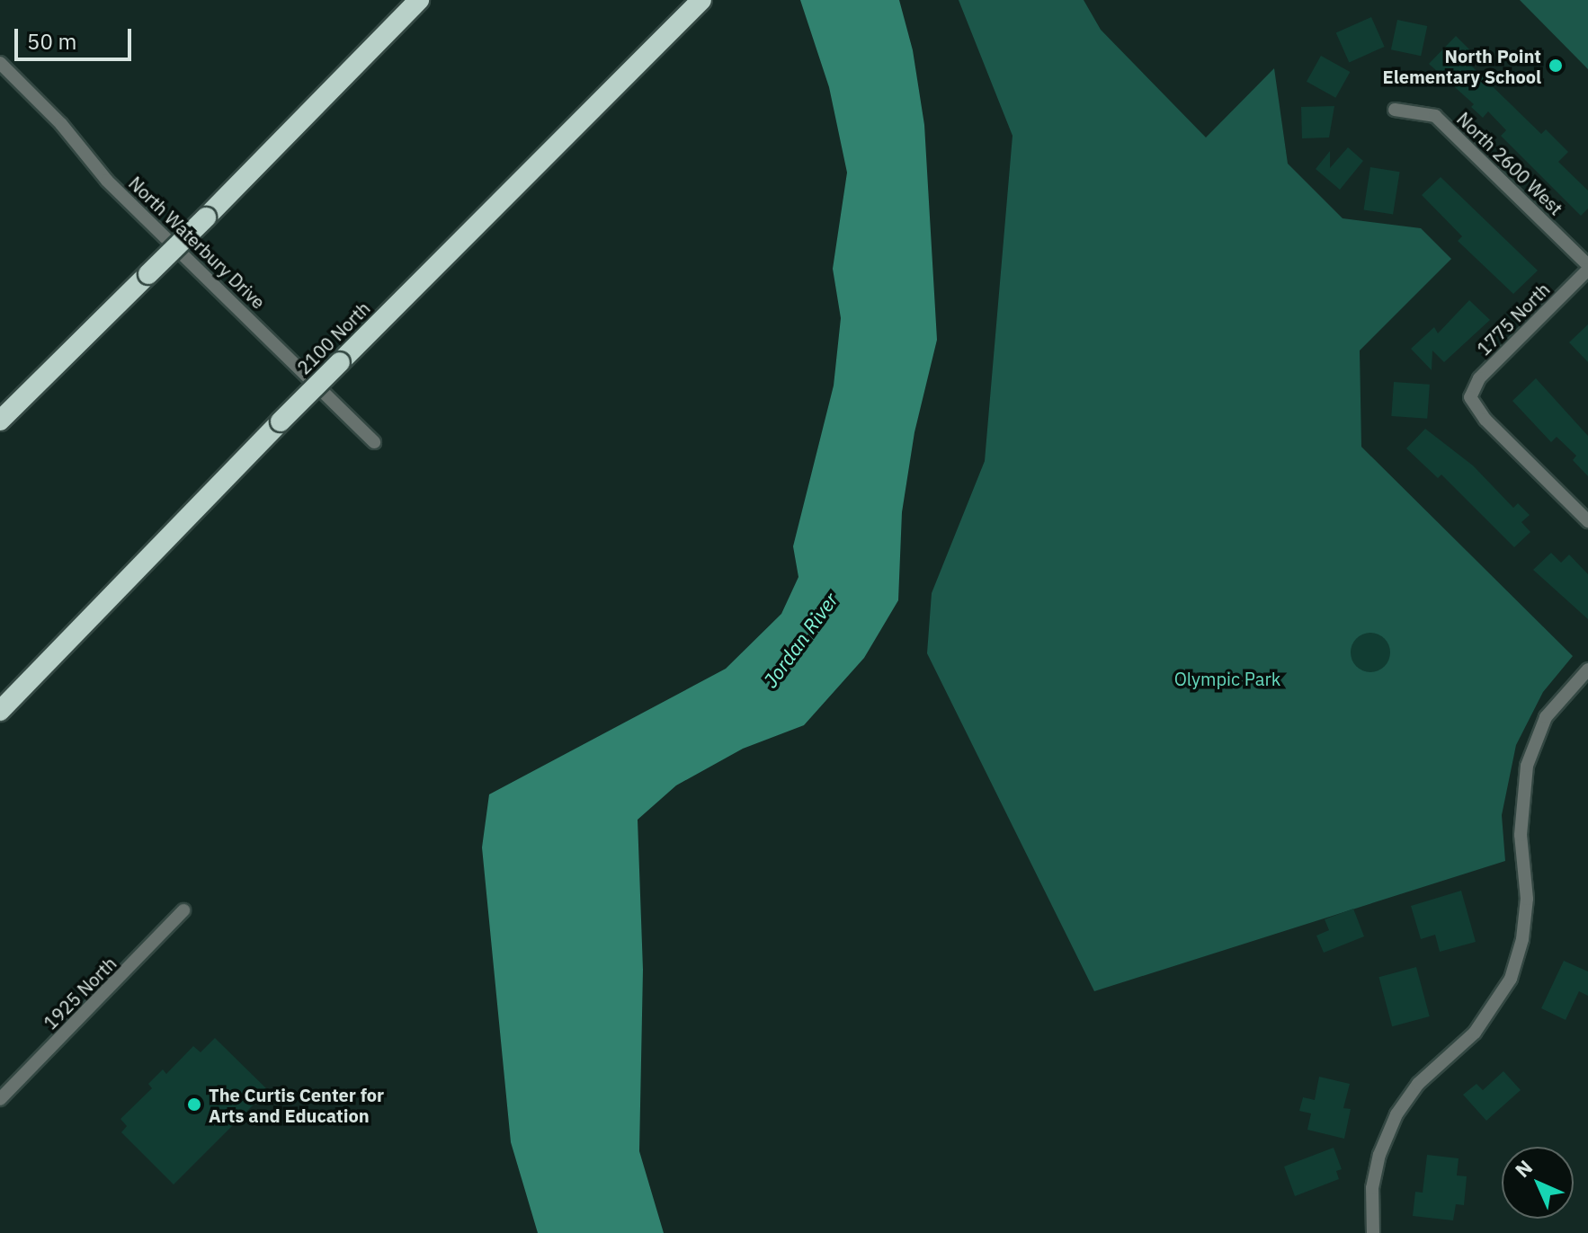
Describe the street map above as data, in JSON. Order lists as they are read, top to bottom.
{
  "streets": {
    "highway": ["2100 North"],
    "street": [
      "North 2600 West",
      "North Waterbury Drive",
      "1775 North",
      "1925 North"
    ]
  },
  "crossings": [
    ["North 2600 West", "1775 North"]
  ],
  "water": ["Jordan River"],
  "parks": ["Olympic Park"],
  "places": ["North Point Elementary School", "The Curtis Center for Arts and Education"],
  "scale_bar": "50 m",
  "north": "top left"
}
